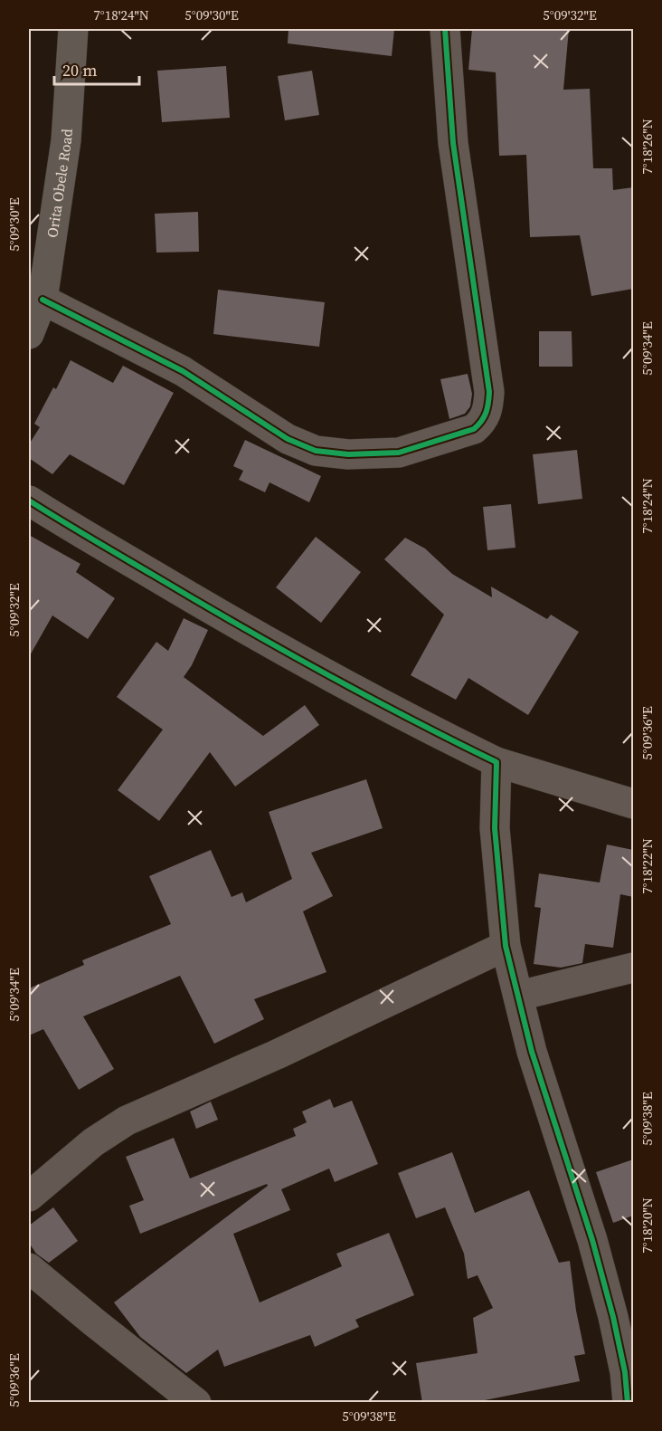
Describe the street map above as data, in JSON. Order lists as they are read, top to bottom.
{
  "streets": {
    "main road": ["Orita Obele Road"]
  },
  "scale_bar": "20 m",
  "coordinates": [
    "7°18'24\"N",
    "5°09'30\"E",
    "5°09'32\"E",
    "7°18'26\"N",
    "5°09'34\"E",
    "5°09'36\"E",
    "7°18'22\"N",
    "5°09'38\"E",
    "7°18'20\"N"
  ]
}
